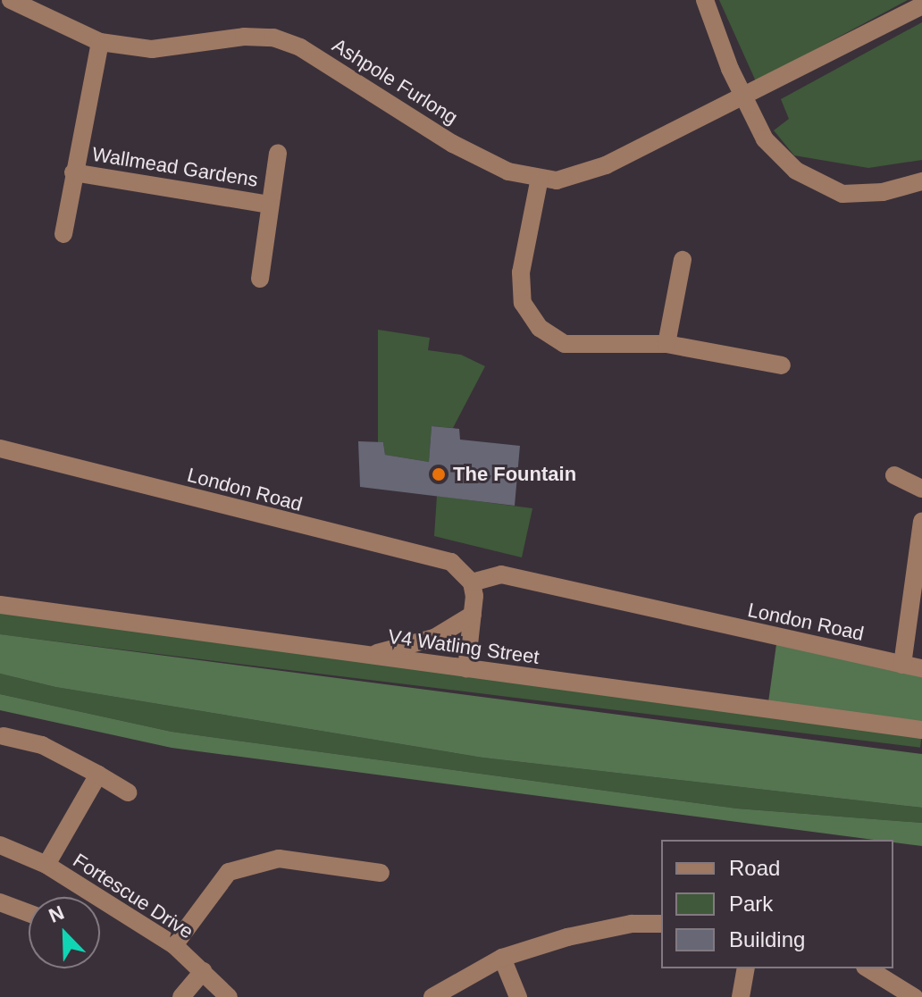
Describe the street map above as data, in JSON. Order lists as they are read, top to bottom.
{
  "streets": {
    "street": [
      "Ashpole Furlong",
      "Wallmead Gardens",
      "London Road",
      "V4 Watling Street",
      "Fortescue Drive"
    ]
  },
  "crossings": [
    ["Ashpole Furlong", "Wallmead Gardens"]
  ],
  "places": ["The Fountain"],
  "legend": ["Road", "Park", "Building"],
  "north": "top left"
}
